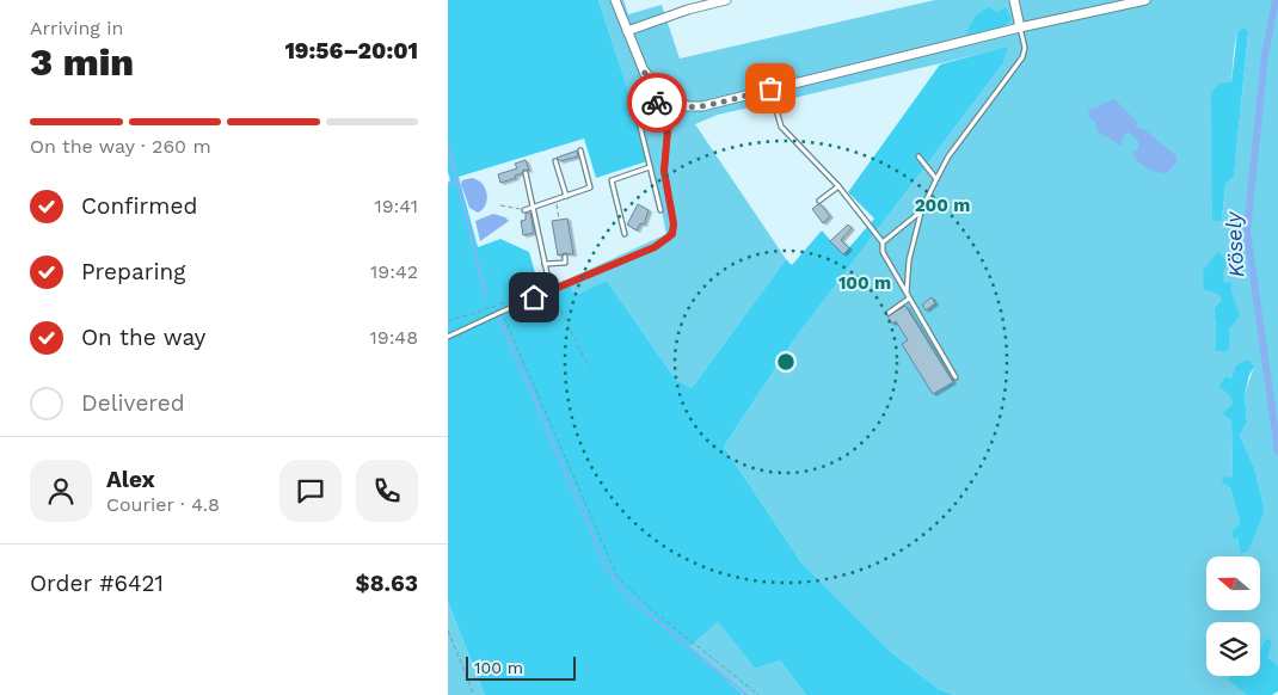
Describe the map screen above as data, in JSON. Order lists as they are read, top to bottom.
{
  "water": ["Kösely"],
  "scale_bar": "100 m",
  "north": "left",
  "page": {
    "heading": ["3 min", "Arriving in", "19:56–20:01"],
    "panel": [
      "Alex",
      "Courier · 4.8",
      "Order #6421",
      "$8.63"
    ],
    "bar": "On the way · 260 m",
    "list": [
      ["Confirmed", "19:41"],
      ["Preparing", "19:42"],
      ["On the way", "19:48"],
      "Delivered"
    ],
    "scale": "100 m"
  },
  "rings": ["200 m", "100 m"]
}
